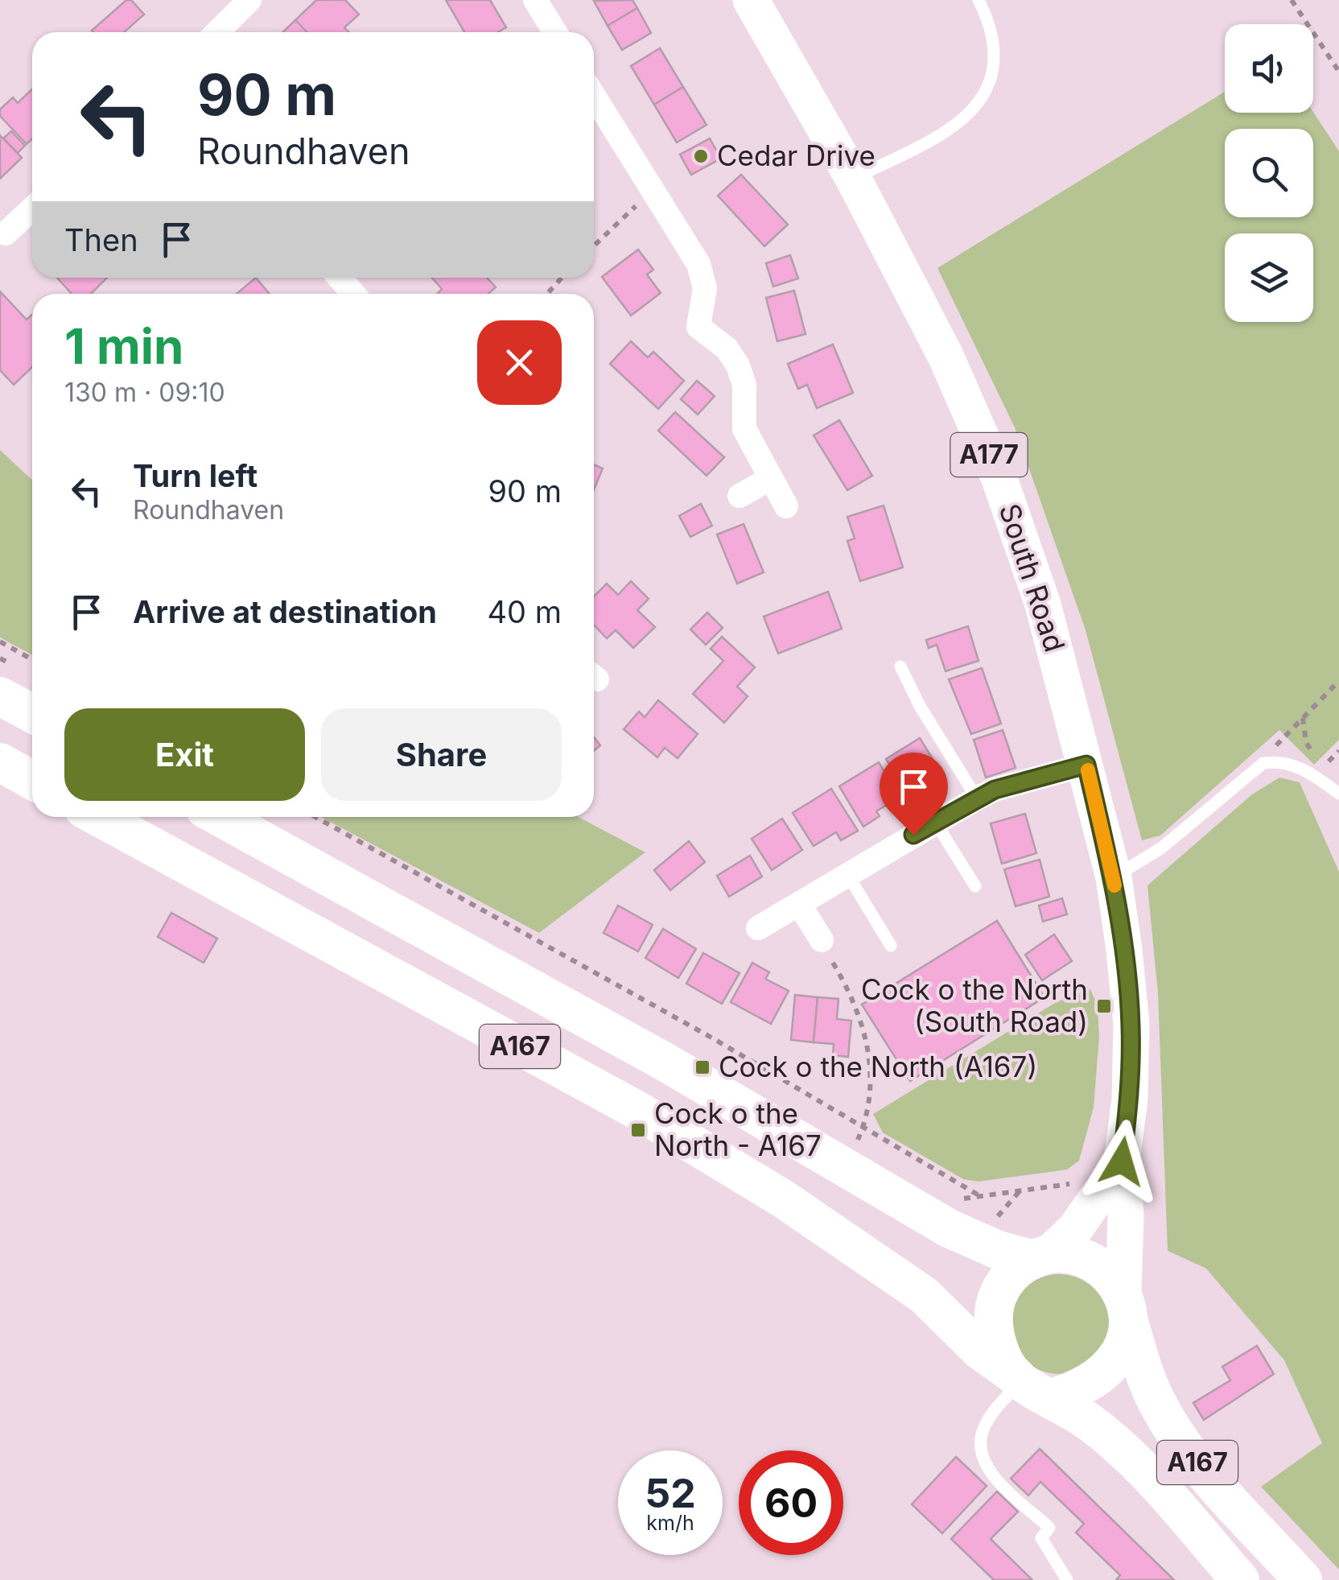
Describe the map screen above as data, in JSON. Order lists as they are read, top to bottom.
{
  "streets": {
    "highway": ["A167"],
    "main road": ["A177", "South Road"]
  },
  "crossings": [
    ["South Road", "A167"]
  ],
  "places": {
    "other": ["Cedar Drive"],
    "transit": ["Cock o the North (South Road)", "Cock o the North (A167)", "Cock o the North - A167"]
  },
  "page": {
    "turn": ["90 m", "Roundhaven"],
    "then": "Then",
    "heading": ["1 min", "130 m · 09:10"],
    "list": [
      {
        "name": "Turn left",
        "note": "Roundhaven",
        "value": "90 m"
      },
      {
        "name": "Arrive at destination",
        "value": "40 m"
      }
    ],
    "buttons": ["Exit", "Share"],
    "speed": "52 km/h",
    "limit": "60"
  }
}
